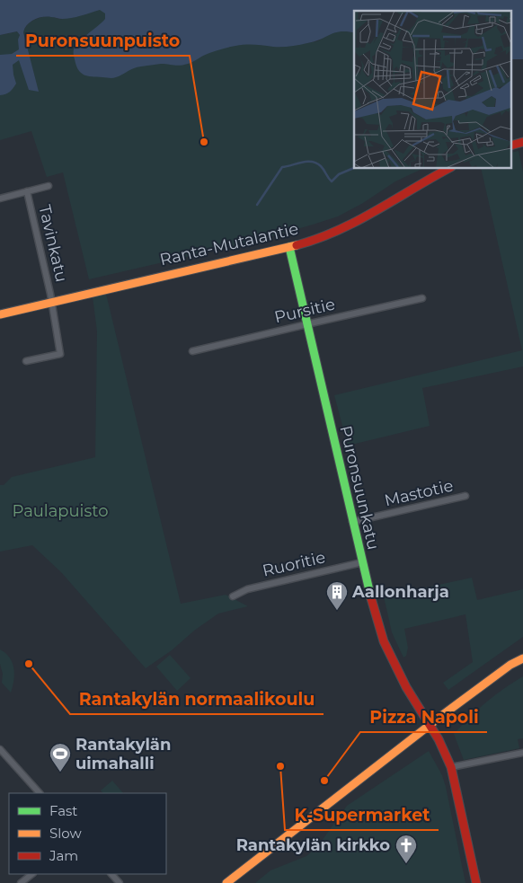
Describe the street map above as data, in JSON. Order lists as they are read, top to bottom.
{
  "streets": {
    "street": [
      "Tavinkatu",
      "Ranta-Mutalantie",
      "Pursitie",
      "Puronsuunkatu",
      "Mastotie",
      "Ruoritie"
    ]
  },
  "crossings": [
    ["Tavinkatu", "Ranta-Mutalantie"],
    ["Ranta-Mutalantie", "Puronsuunkatu"],
    ["Pursitie", "Puronsuunkatu"],
    ["Puronsuunkatu", "Mastotie"],
    ["Puronsuunkatu", "Ruoritie"]
  ],
  "parks": ["Paulapuisto"],
  "places": {
    "other": [
      "Puronsuunpuisto",
      "Rantakylän normaalikoulu",
      "K-Supermarket",
      "Pizza Napoli"
    ],
    "building": ["Aallonharja"],
    "sports": ["Rantakylän uimahalli"],
    "church": ["Rantakylän kirkko"]
  },
  "legend": ["Fast", "Slow", "Jam"]
}
